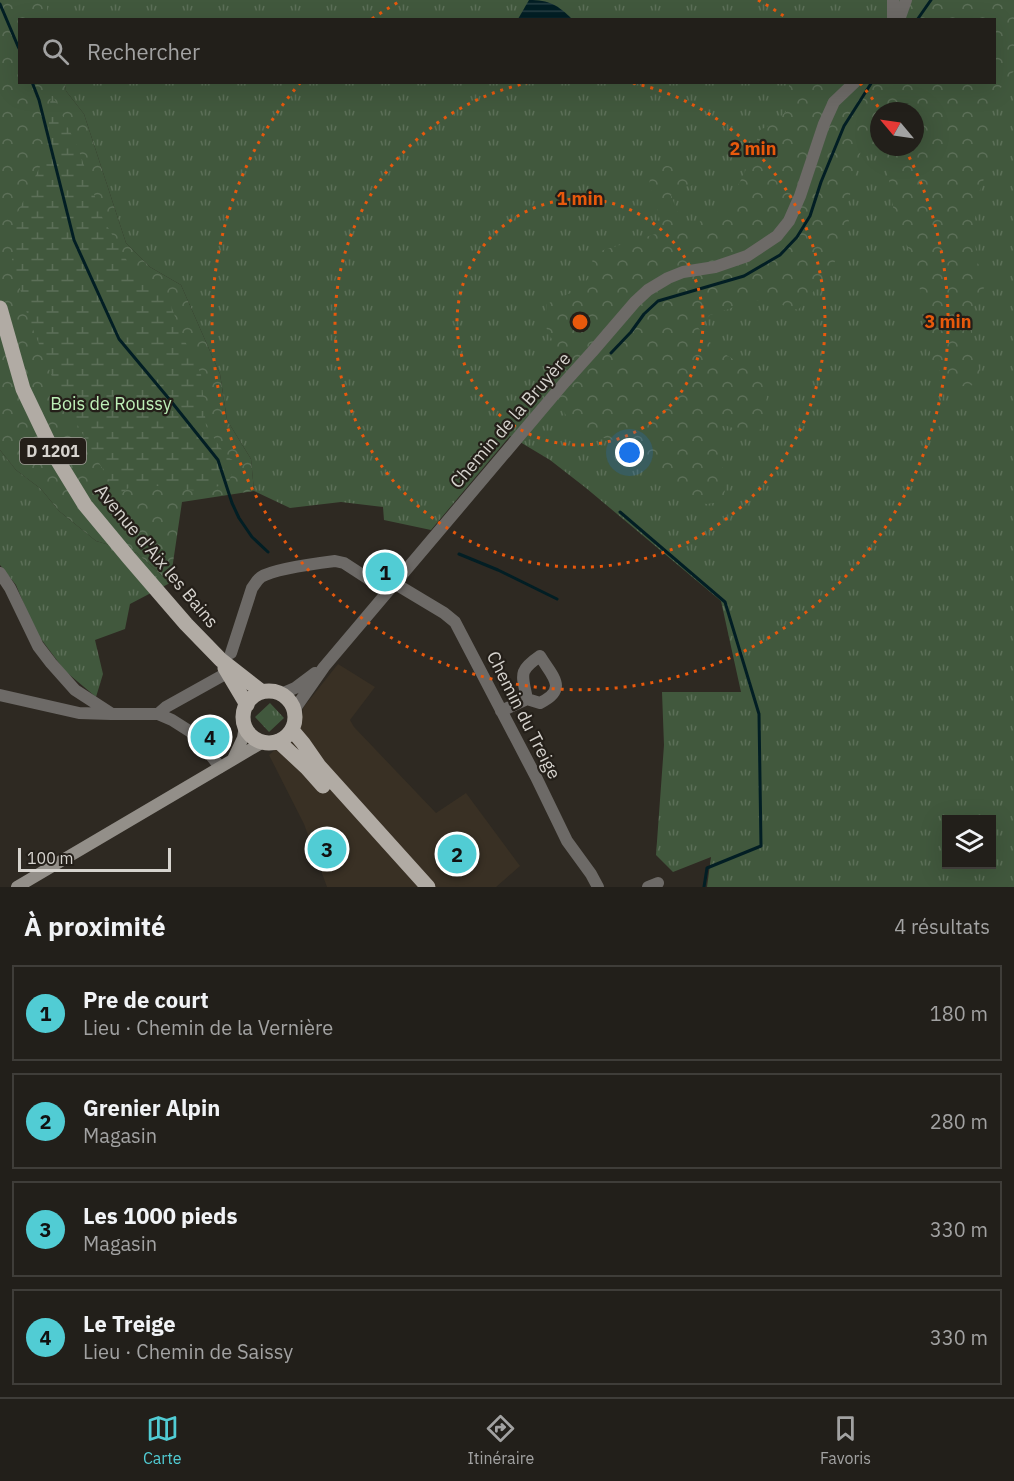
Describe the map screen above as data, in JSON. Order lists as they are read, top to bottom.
{
  "streets": {
    "main road": ["D 1201", "Avenue d'Aix les Bains"],
    "street": ["Chemin de la Bruyère", "Chemin du Treige"]
  },
  "crossings": [
    ["Chemin de la Bruyère", "Chemin du Treige"],
    ["D 1201", "Avenue d'Aix les Bains"]
  ],
  "parks": ["Bois de Roussy"],
  "scale_bar": "100 m",
  "north": "top left",
  "page": {
    "search": "Rechercher",
    "pins": [
      "1",
      "4",
      "3",
      "2"
    ],
    "scale": "100 m",
    "heading": ["À proximité", "4 résultats"],
    "list": [
      {
        "mark": "1",
        "name": "Pre de court",
        "note": "Lieu · Chemin de la Vernière",
        "value": "180 m"
      },
      {
        "mark": "2",
        "name": "Grenier Alpin",
        "note": "Magasin",
        "value": "280 m"
      },
      {
        "mark": "3",
        "name": "Les 1000 pieds",
        "note": "Magasin",
        "value": "330 m"
      },
      {
        "mark": "4",
        "name": "Le Treige",
        "note": "Lieu · Chemin de Saissy",
        "value": "330 m"
      }
    ],
    "nav": ["Carte", "Itinéraire", "Favoris"]
  },
  "rings": ["2 min", "1 min", "3 min"]
}
